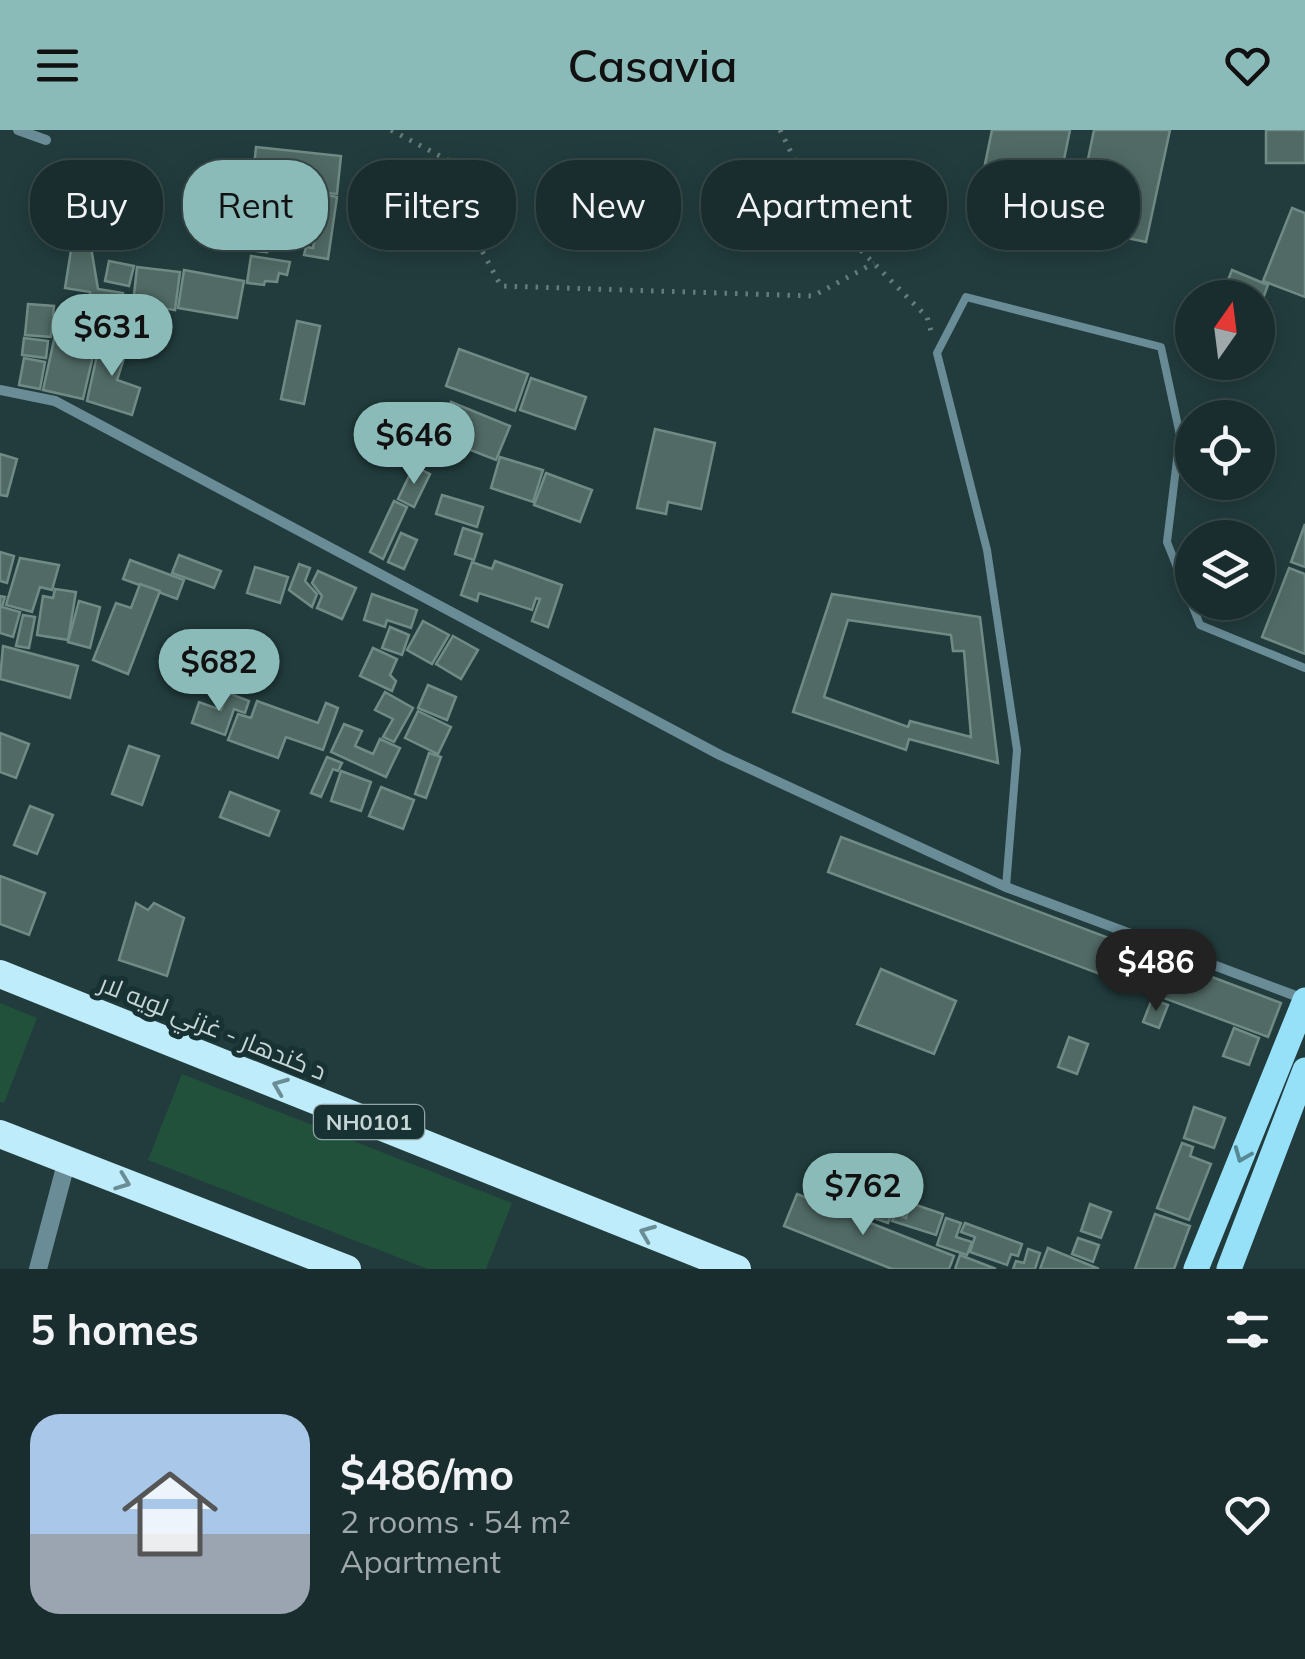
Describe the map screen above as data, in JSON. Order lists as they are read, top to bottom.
{
  "streets": {
    "highway": ["د کندهار - غزني لويه لار", "NH0101"]
  },
  "north": "top",
  "page": {
    "header": "Casavia",
    "chip": [
      "Buy",
      "Rent",
      "Filters",
      "New",
      "Apartment",
      "House"
    ],
    "price": [
      "$631",
      "$646",
      "$682",
      "$486",
      "$762"
    ],
    "heading": "5 homes",
    "list": [
      {
        "name": "$486/mo",
        "note": "2 rooms · 54 m² · Apartment"
      }
    ]
  }
}
